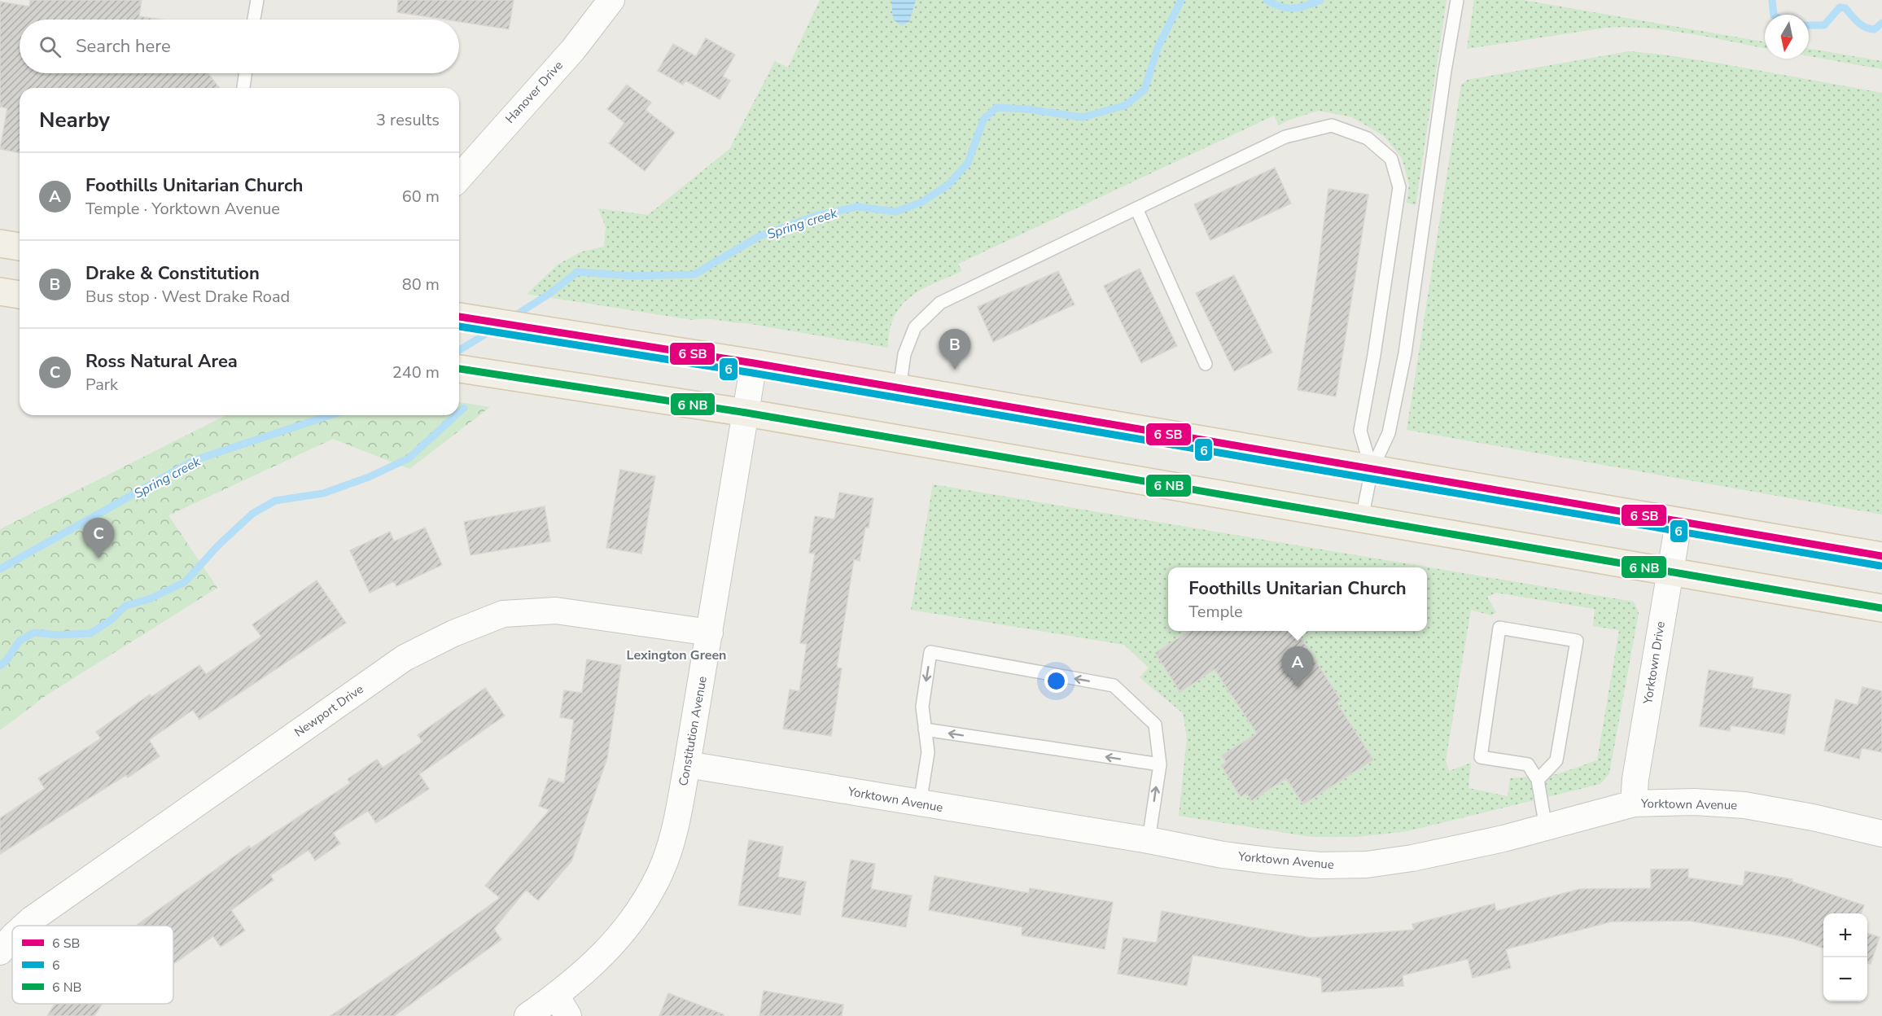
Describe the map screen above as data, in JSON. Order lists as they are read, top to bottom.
{
  "streets": {
    "street": [
      "Hanover Drive",
      "Yorktown Drive",
      "Newport Drive",
      "Constitution Avenue",
      "Yorktown Avenue"
    ]
  },
  "crossings": [
    ["Yorktown Drive", "Yorktown Avenue"],
    ["Newport Drive", "Constitution Avenue"],
    ["Constitution Avenue", "Yorktown Avenue"]
  ],
  "districts": ["Lexington Green"],
  "water": ["Spring creek"],
  "lines": ["transit line 6"],
  "legend": ["6 SB", "6", "6 NB"],
  "north": "bottom",
  "page": {
    "search": "Search here",
    "heading": ["Nearby", "3 results"],
    "list": [
      {
        "mark": "A",
        "name": "Foothills Unitarian Church",
        "note": "Temple · Yorktown Avenue",
        "value": "60 m"
      },
      {
        "mark": "B",
        "name": "Drake & Constitution",
        "note": "Bus stop · West Drake Road",
        "value": "80 m"
      },
      {
        "mark": "C",
        "name": "Ross Natural Area",
        "note": "Park",
        "value": "240 m"
      }
    ],
    "pins": ["B", "C", "A"],
    "popup": ["Foothills Unitarian Church", "Temple"],
    "map_buttons": ["+", "−"]
  }
}
